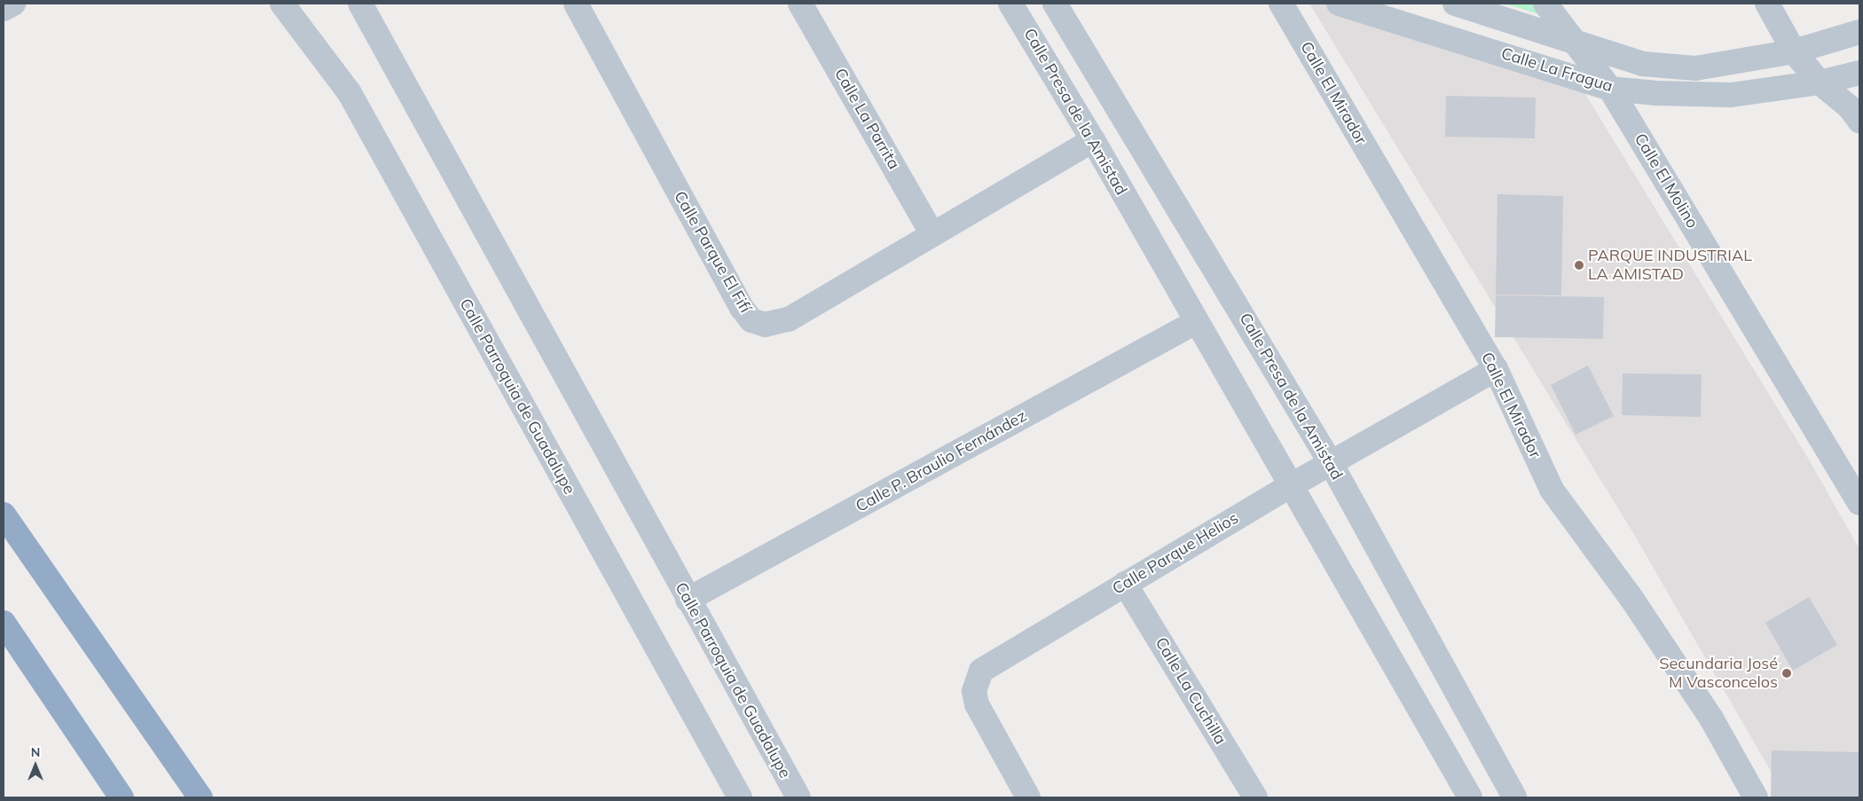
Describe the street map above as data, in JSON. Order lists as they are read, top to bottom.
{
  "streets": {
    "street": [
      "Calle La Fragua",
      "Calle El Mirador",
      "Calle Presa de la Amistad",
      "Calle La Parrita",
      "Calle El Molino",
      "Calle Parque El Fifí",
      "Calle Parroquia de Guadalupe",
      "Calle P. Braulio Fernández",
      "Calle Parque Helios",
      "Calle La Cuchilla"
    ]
  },
  "crossings": [
    ["Calle La Fragua", "Calle El Molino"],
    ["Calle El Mirador", "Calle Parque Helios"],
    ["Calle Presa de la Amistad", "Calle Parque El Fifí"],
    ["Calle Presa de la Amistad", "Calle P. Braulio Fernández"],
    ["Calle Presa de la Amistad", "Calle Parque Helios"],
    ["Calle La Parrita", "Calle Parque El Fifí"],
    ["Calle Parroquia de Guadalupe", "Calle P. Braulio Fernández"],
    ["Calle Parque Helios", "Calle La Cuchilla"]
  ],
  "places": ["PARQUE INDUSTRIAL LA AMISTAD", "Secundaria José M Vasconcelos"],
  "north": "top"
}
